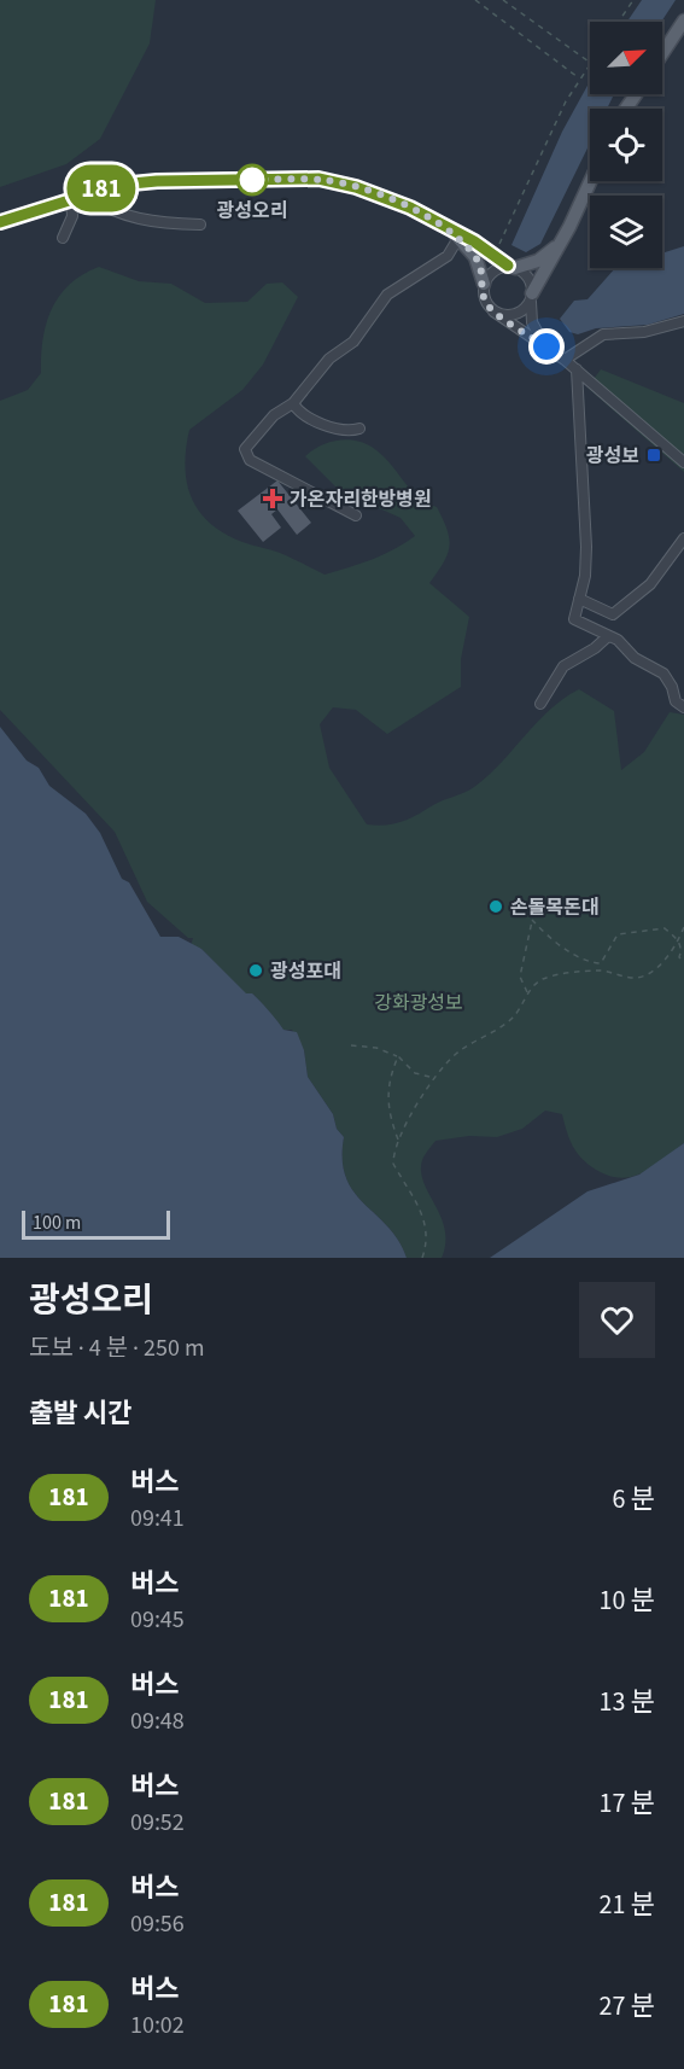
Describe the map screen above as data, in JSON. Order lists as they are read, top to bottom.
{
  "parks": ["강화광성보"],
  "places": {
    "other": ["광성오리", "손돌목돈대", "광성포대"],
    "transit": ["광성보"],
    "health": ["가온자리한방병원"]
  },
  "lines": ["bus line 181"],
  "scale_bar": "100 m",
  "north": "top right",
  "page": {
    "on_map": "181",
    "scale": "100 m",
    "heading": [
      ["광성오리", "도보 · 4 분 · 250 m"],
      "출발 시간"
    ],
    "list": [
      {
        "mark": "181",
        "name": "버스",
        "note": "09:41",
        "value": "6 분"
      },
      {
        "mark": "181",
        "name": "버스",
        "note": "09:45",
        "value": "10 분"
      },
      {
        "mark": "181",
        "name": "버스",
        "note": "09:48",
        "value": "13 분"
      },
      {
        "mark": "181",
        "name": "버스",
        "note": "09:52",
        "value": "17 분"
      },
      {
        "mark": "181",
        "name": "버스",
        "note": "09:56",
        "value": "21 분"
      },
      {
        "mark": "181",
        "name": "버스",
        "note": "10:02",
        "value": "27 분"
      }
    ]
  }
}
